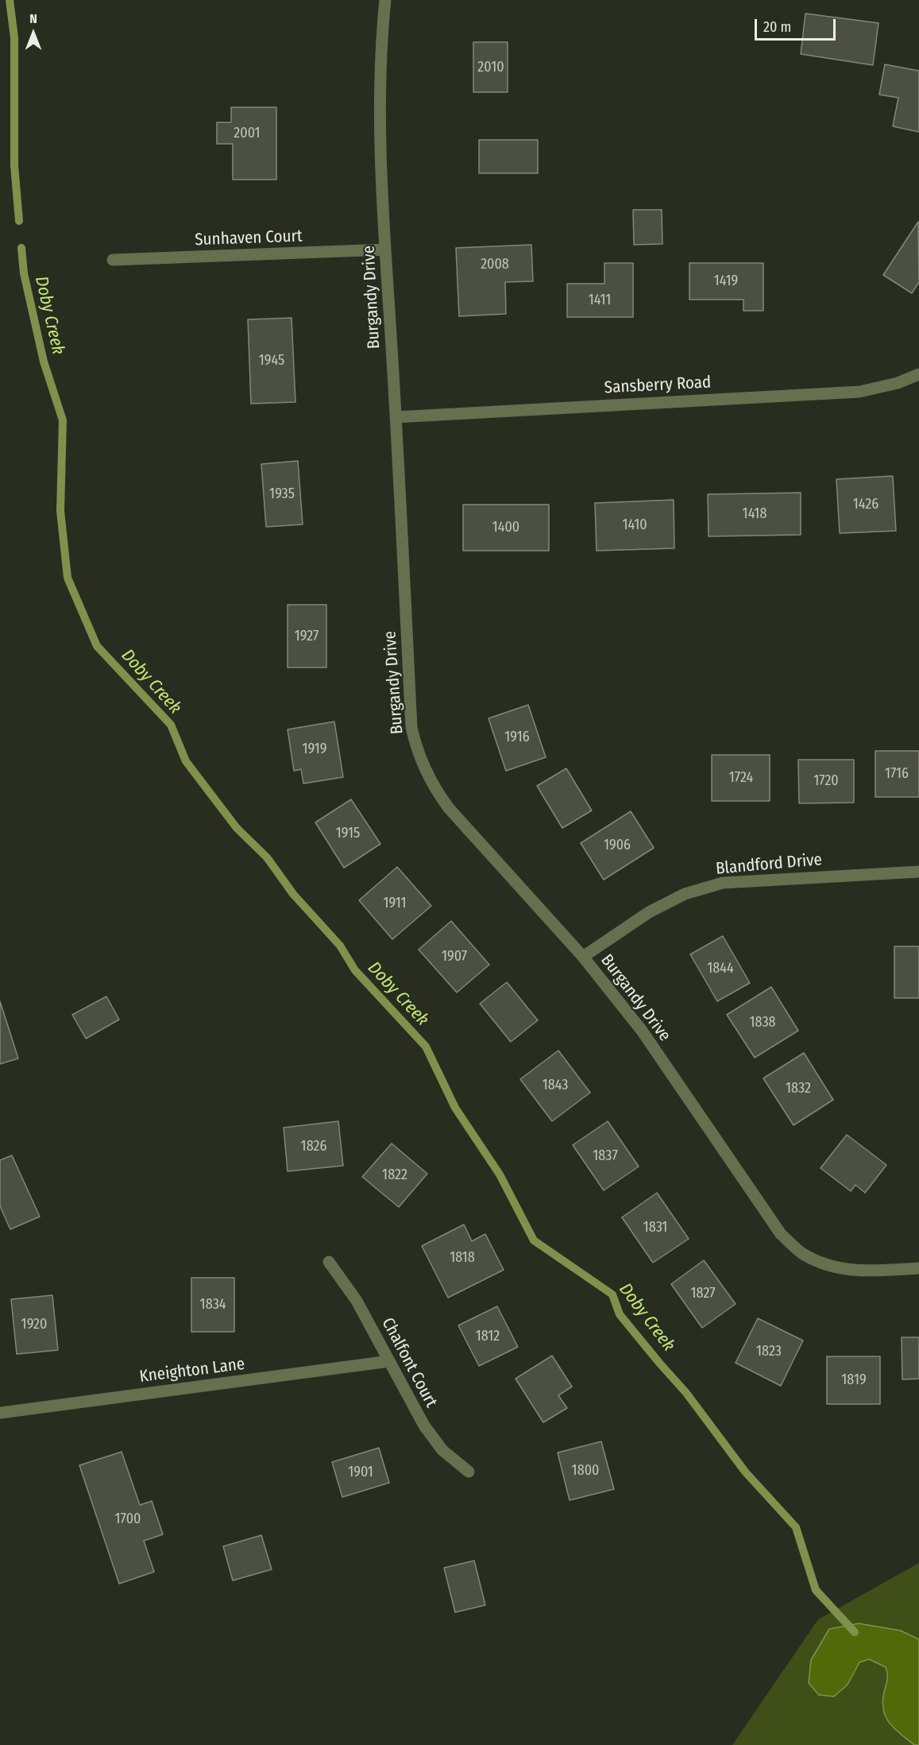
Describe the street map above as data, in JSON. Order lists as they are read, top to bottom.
{
  "streets": {
    "street": [
      "Sunhaven Court",
      "Burgandy Drive",
      "Sansberry Road",
      "Blandford Drive",
      "Chalfont Court",
      "Kneighton Lane"
    ]
  },
  "crossings": [
    ["Sunhaven Court", "Burgandy Drive"],
    ["Burgandy Drive", "Sansberry Road"],
    ["Burgandy Drive", "Blandford Drive"],
    ["Chalfont Court", "Kneighton Lane"]
  ],
  "water": ["Doby Creek"],
  "house_numbers": [
    "2010",
    "2001",
    "2008",
    "1419",
    "1411",
    "1945",
    "1935",
    "1426",
    "1418",
    "1410",
    "1400",
    "1927",
    "1916",
    "1919",
    "1716",
    "1724",
    "1720",
    "1915",
    "1906",
    "1911",
    "1907",
    "1844",
    "1838",
    "1843",
    "1832",
    "1826",
    "1837",
    "1822",
    "1831",
    "1818",
    "1827",
    "1834",
    "1920",
    "1812",
    "1823",
    "1819",
    "1800",
    "1901",
    "1700"
  ],
  "scale_bar": "20 m",
  "north": "top"
}
